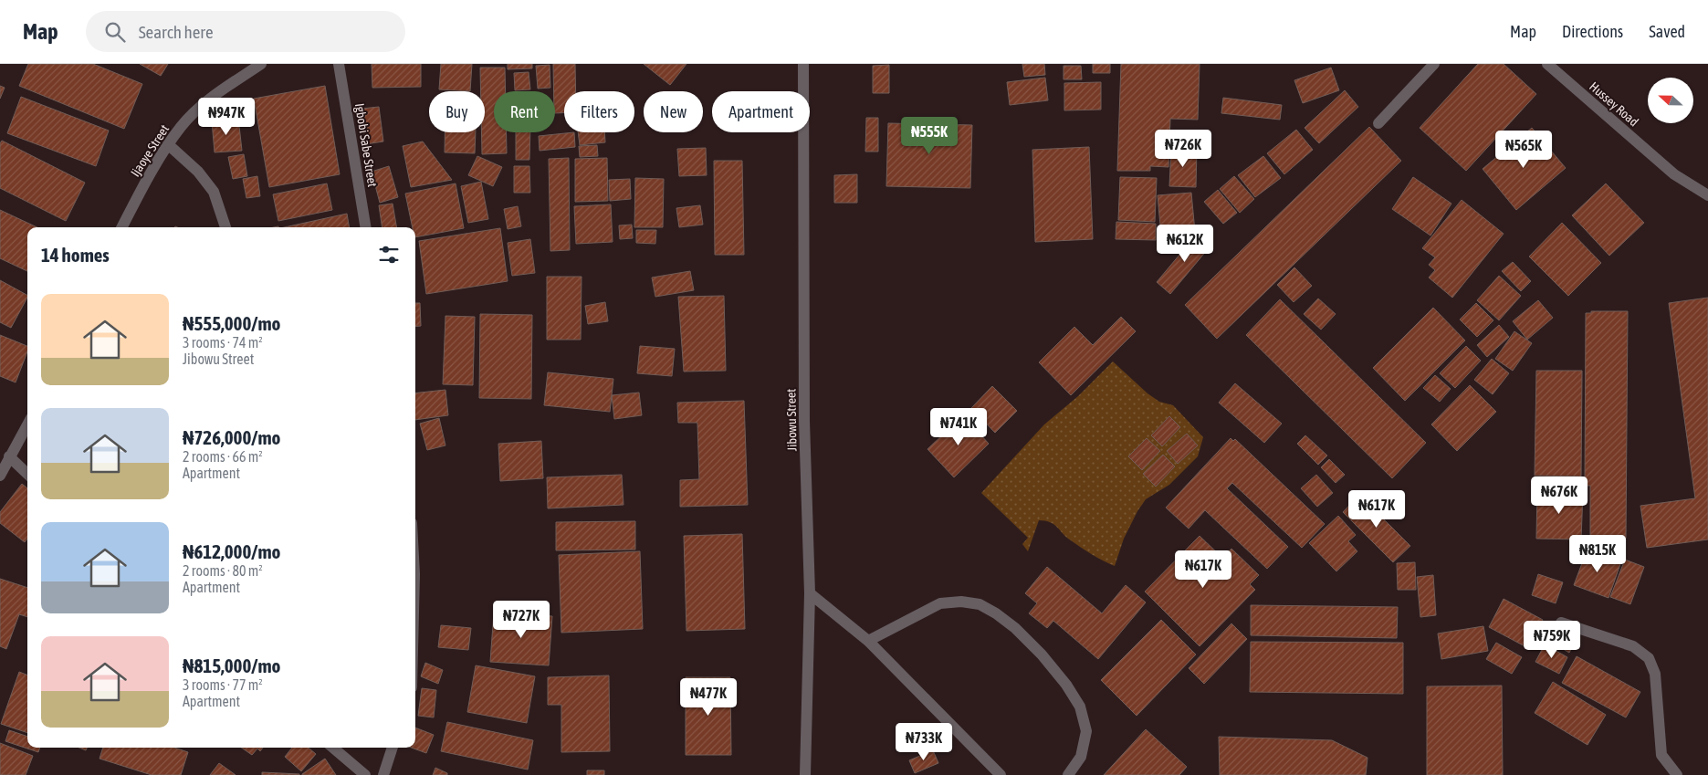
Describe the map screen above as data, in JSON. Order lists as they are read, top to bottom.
{
  "streets": {
    "street": [
      "Hussey Road",
      "Igbobi Sabe Street",
      "Ijaoye Street",
      "Jibowu Street"
    ]
  },
  "north": "left",
  "page": {
    "header": "Map",
    "search": "Search here",
    "nav": ["Map", "Directions", "Saved"],
    "chip": [
      "Buy",
      "Rent",
      "Filters",
      "New",
      "Apartment"
    ],
    "price": [
      "₦947K",
      "₦555K",
      "₦726K",
      "₦565K",
      "₦612K",
      "₦741K",
      "₦676K",
      "₦617K",
      "₦815K",
      "₦617K",
      "₦727K",
      "₦759K",
      "₦477K",
      "₦733K"
    ],
    "heading": "14 homes",
    "list": [
      {
        "name": "₦555,000/mo",
        "note": "3 rooms · 74 m² · Jibowu Street"
      },
      {
        "name": "₦726,000/mo",
        "note": "2 rooms · 66 m² · Apartment"
      },
      {
        "name": "₦612,000/mo",
        "note": "2 rooms · 80 m² · Apartment"
      },
      {
        "name": "₦815,000/mo",
        "note": "3 rooms · 77 m² · Apartment"
      }
    ]
  }
}
